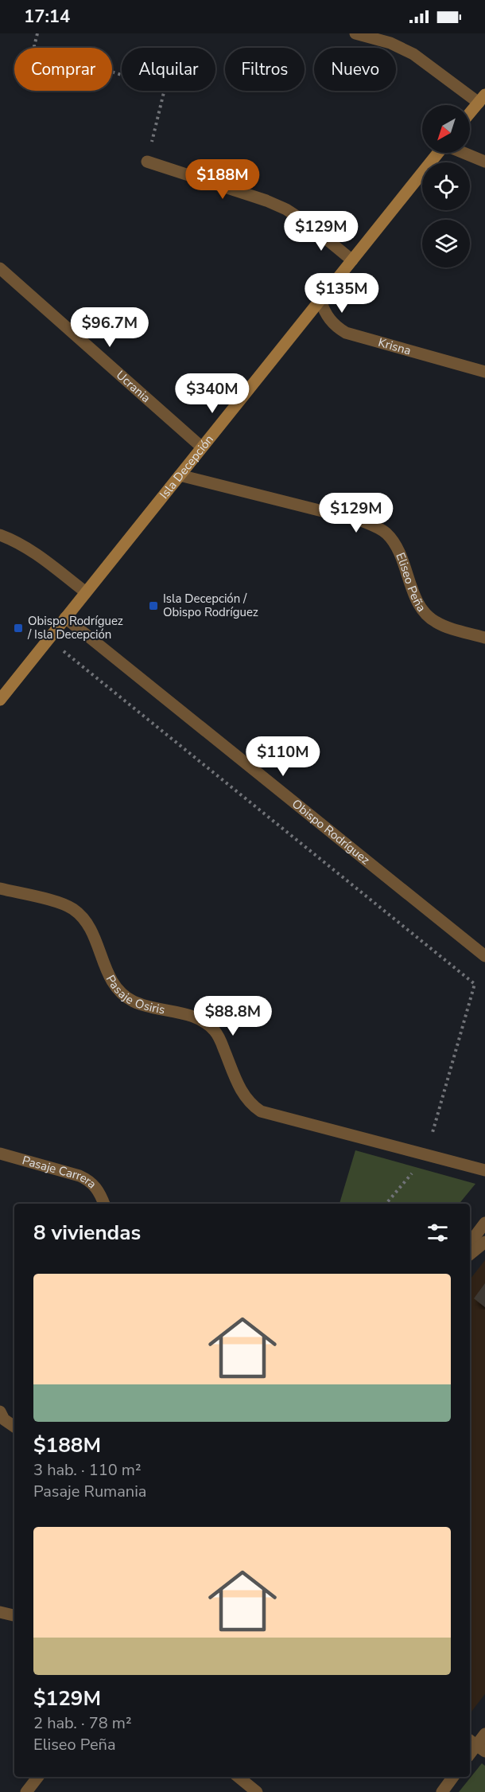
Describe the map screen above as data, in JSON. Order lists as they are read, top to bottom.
{
  "streets": {
    "street": [
      "Krisna",
      "Ucrania",
      "Isla Decepción",
      "Eliseo Peña",
      "Obispo Rodríguez",
      "Pasaje Osiris",
      "Pasaje Carrera"
    ]
  },
  "crossings": [
    ["Krisna", "Isla Decepción"],
    ["Ucrania", "Isla Decepción"],
    ["Isla Decepción", "Eliseo Peña"],
    ["Isla Decepción", "Obispo Rodríguez"]
  ],
  "places": {
    "transit": ["Isla Decepción / Obispo Rodríguez", "Obispo Rodríguez / Isla Decepción"]
  },
  "north": "bottom left",
  "page": {
    "status": "17:14",
    "chip": [
      "Comprar",
      "Alquilar",
      "Filtros",
      "Nuevo"
    ],
    "price": [
      "$188M",
      "$129M",
      "$135M",
      "$96.7M",
      "$340M",
      "$129M",
      "$110M",
      "$88.8M"
    ],
    "heading": "8 viviendas",
    "list": [
      {
        "name": "$188M",
        "note": "3 hab. · 110 m² · Pasaje Rumania"
      },
      {
        "name": "$129M",
        "note": "2 hab. · 78 m² · Eliseo Peña"
      }
    ]
  }
}
